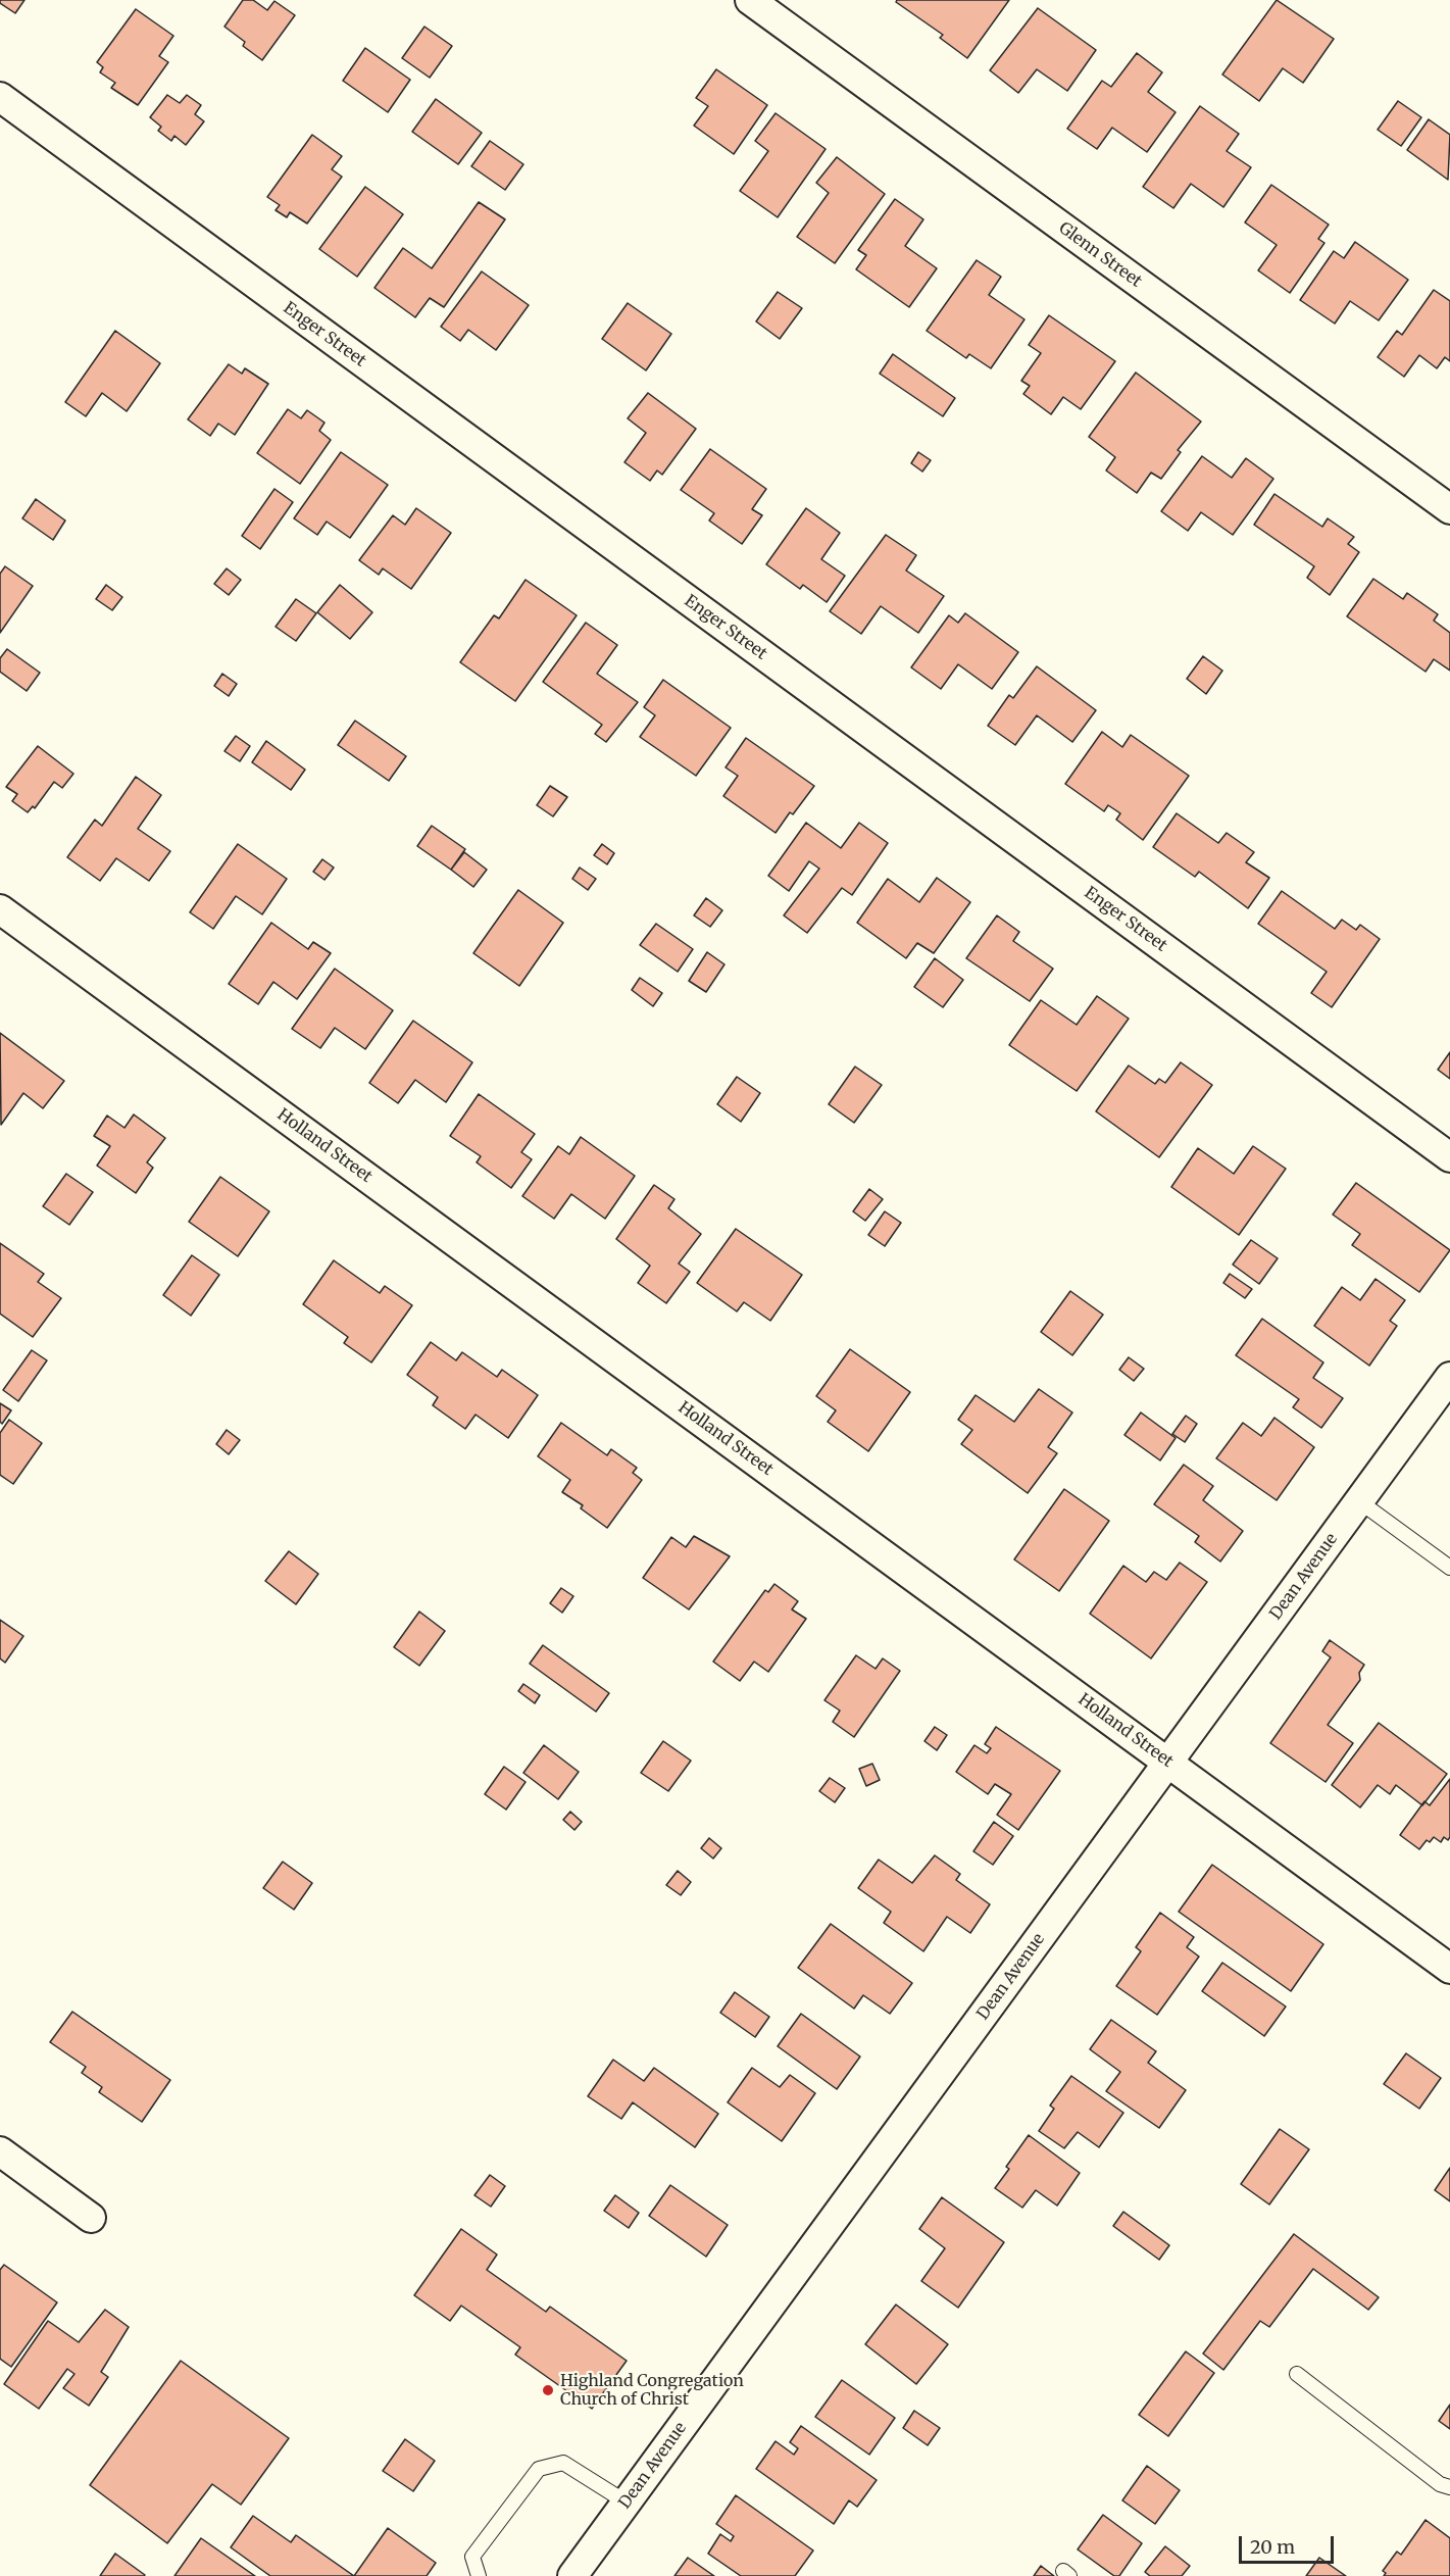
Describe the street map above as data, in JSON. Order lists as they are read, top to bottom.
{
  "streets": {
    "street": [
      "Glenn Street",
      "Enger Street",
      "Holland Street",
      "Dean Avenue"
    ]
  },
  "crossings": [
    ["Holland Street", "Dean Avenue"]
  ],
  "places": ["Highland Congregation Church of Christ"],
  "scale_bar": "20 m"
}
